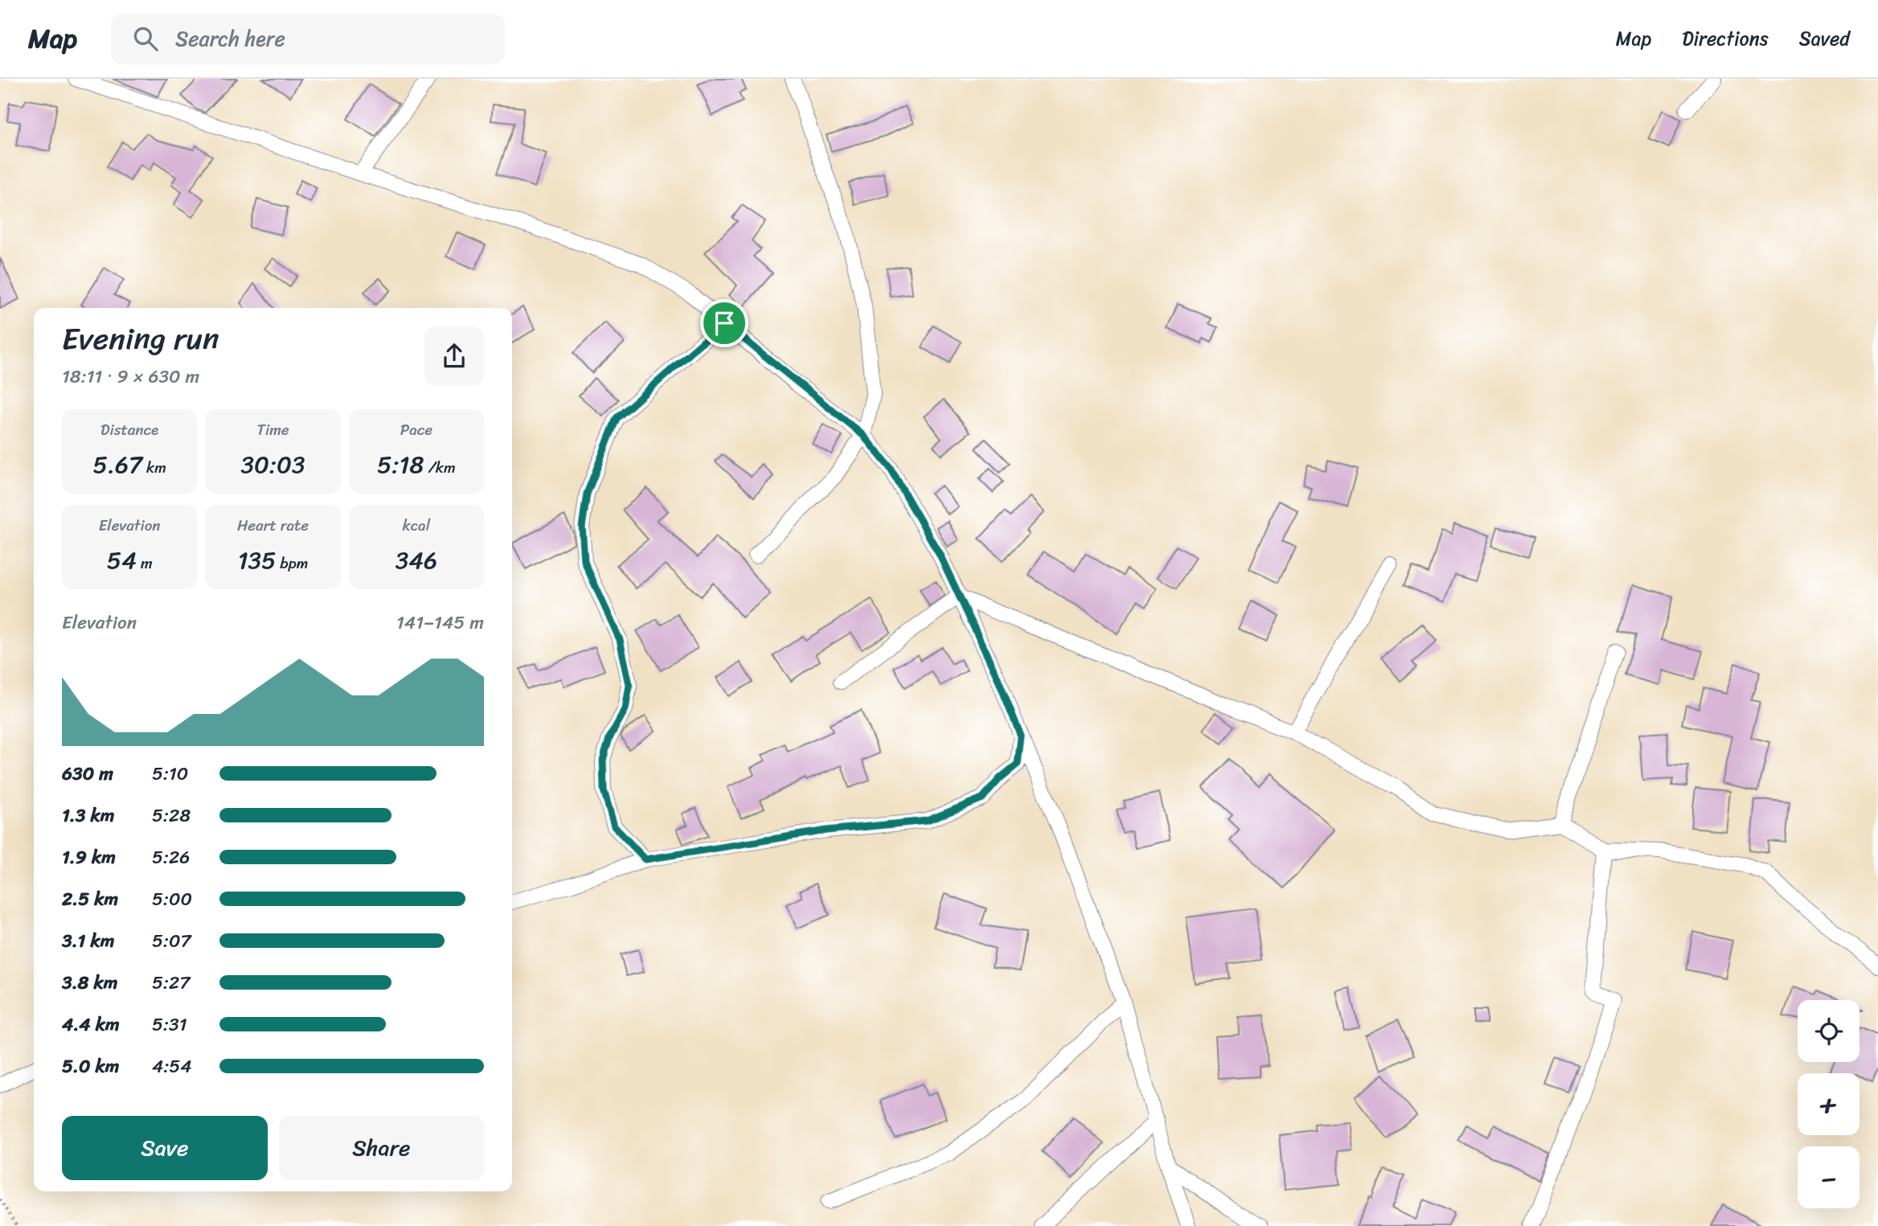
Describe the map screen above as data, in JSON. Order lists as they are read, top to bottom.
{
  "page": {
    "header": "Map",
    "search": "Search here",
    "nav": ["Map", "Directions", "Saved"],
    "heading": ["Evening run", "18:11 · 9 × 630 m"],
    "stats": [
      ["Distance", "5.67 km"],
      ["Time", "30:03"],
      ["Pace", "5:18 /km"],
      ["Elevation", "54 m"],
      ["Heart rate", "135 bpm"],
      ["kcal", "346"]
    ],
    "chart": ["Elevation", "141–145 m"],
    "list": [
      {
        "name": "630 m",
        "note": "5:10"
      },
      {
        "name": "1.3 km",
        "note": "5:28"
      },
      {
        "name": "1.9 km",
        "note": "5:26"
      },
      {
        "name": "2.5 km",
        "note": "5:00"
      },
      {
        "name": "3.1 km",
        "note": "5:07"
      },
      {
        "name": "3.8 km",
        "note": "5:27"
      },
      {
        "name": "4.4 km",
        "note": "5:31"
      },
      {
        "name": "5.0 km",
        "note": "4:54"
      }
    ],
    "map_buttons": ["+", "−"],
    "buttons": ["Save", "Share"]
  }
}
